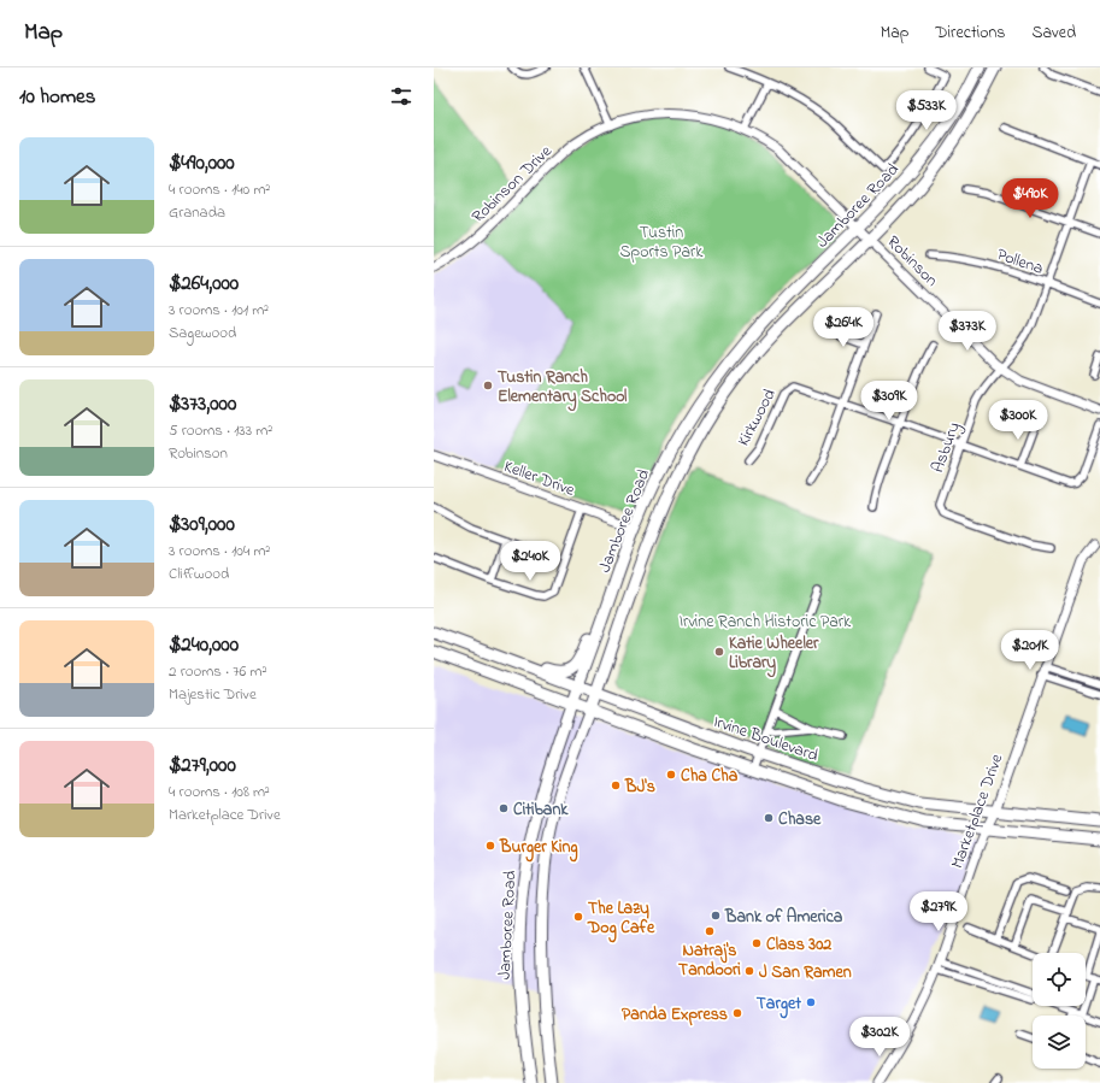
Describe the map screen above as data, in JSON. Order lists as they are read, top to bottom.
{
  "streets": {
    "main road": ["Jamboree Road", "Irvine Boulevard"],
    "street": [
      "Robinson Drive",
      "Robinson",
      "Pollena",
      "Kirkwood",
      "Asbury",
      "Keller Drive",
      "Marketplace Drive"
    ]
  },
  "crossings": [
    ["Robinson Drive", "Jamboree Road"],
    ["Robinson Drive", "Robinson"],
    ["Jamboree Road", "Robinson"],
    ["Jamboree Road", "Keller Drive"],
    ["Jamboree Road", "Irvine Boulevard"],
    ["Robinson", "Asbury"],
    ["Pollena", "Asbury"],
    ["Irvine Boulevard", "Marketplace Drive"]
  ],
  "parks": ["Tustin Sports Park", "Irvine Ranch Historic Park"],
  "places": [
    "Tustin Ranch Elementary School",
    "Katie Wheeler Library",
    "Cha Cha",
    "BJ's",
    "Citibank",
    "Chase",
    "Burger King",
    "Bank of America",
    "The Lazy Dog Cafe",
    "Natraj's Tandoori",
    "Class 302",
    "J San Ramen",
    "Target",
    "Panda Express"
  ],
  "page": {
    "header": "Map",
    "nav": ["Map", "Directions", "Saved"],
    "heading": "10 homes",
    "price": [
      "$533K",
      "$490K",
      "$264K",
      "$373K",
      "$309K",
      "$300K",
      "$240K",
      "$201K",
      "$279K",
      "$302K"
    ],
    "list": [
      {
        "name": "$490,000",
        "note": "4 rooms · 140 m² · Granada"
      },
      {
        "name": "$264,000",
        "note": "3 rooms · 101 m² · Sagewood"
      },
      {
        "name": "$373,000",
        "note": "5 rooms · 133 m² · Robinson"
      },
      {
        "name": "$309,000",
        "note": "3 rooms · 104 m² · Cliffwood"
      },
      {
        "name": "$240,000",
        "note": "2 rooms · 76 m² · Majestic Drive"
      },
      {
        "name": "$279,000",
        "note": "4 rooms · 108 m² · Marketplace Drive"
      }
    ]
  }
}
